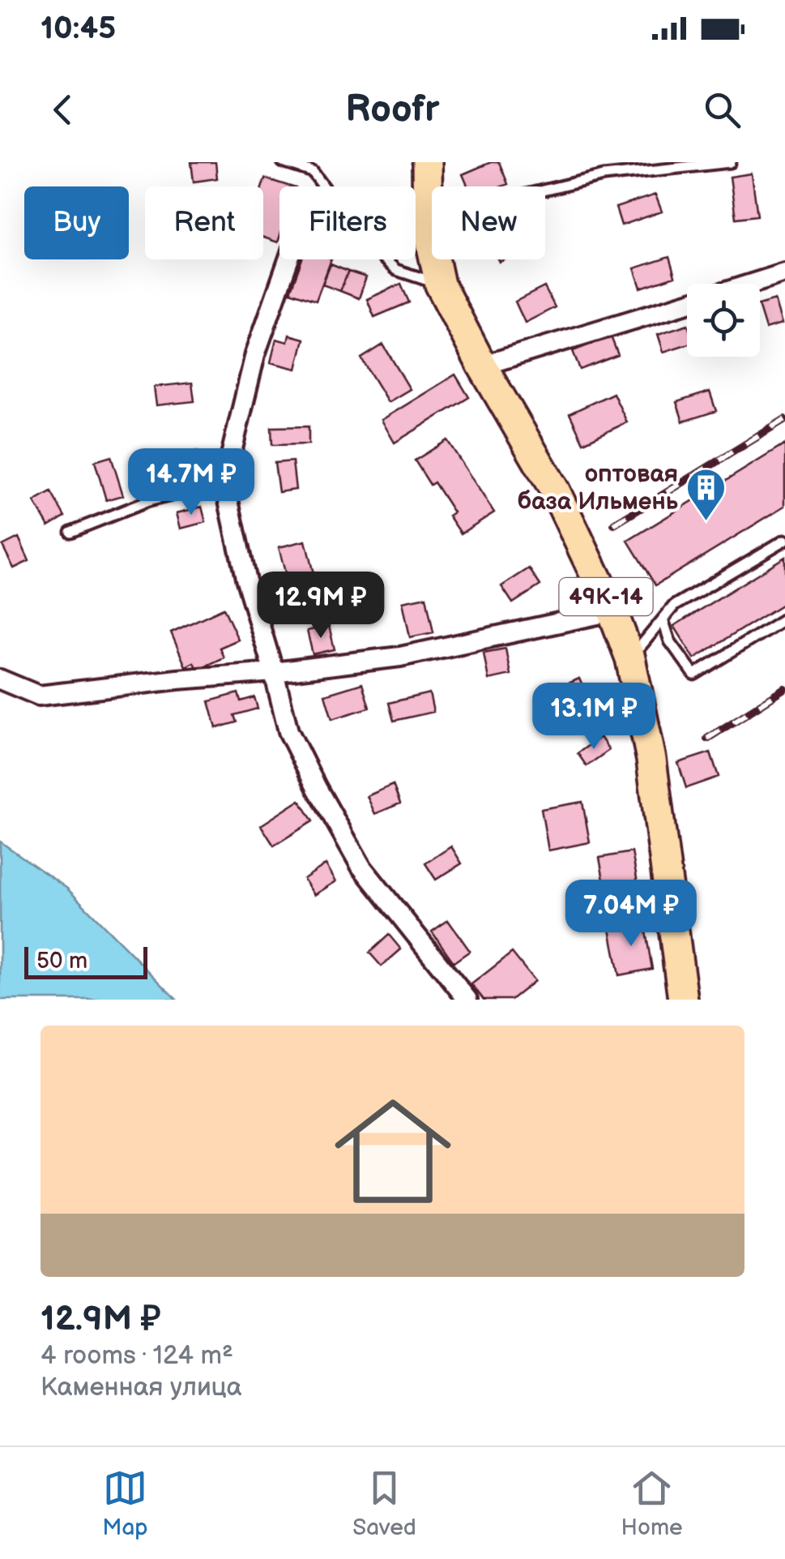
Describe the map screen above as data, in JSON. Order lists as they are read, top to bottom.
{
  "streets": {
    "main road": ["49К-14"]
  },
  "places": {
    "building": ["оптовая база Ильмень"]
  },
  "scale_bar": "50 m",
  "page": {
    "status": "10:45",
    "header": "Roofr",
    "chip": [
      "Buy",
      "Rent",
      "Filters",
      "New"
    ],
    "price": [
      "14.7M ₽",
      "12.9M ₽",
      "13.1M ₽",
      "7.04M ₽"
    ],
    "scale": "50 m",
    "list": [
      {
        "name": "12.9M ₽",
        "note": "4 rooms · 124 m² · Каменная улица"
      }
    ],
    "tabs": ["Map", "Saved", "Home"]
  }
}
